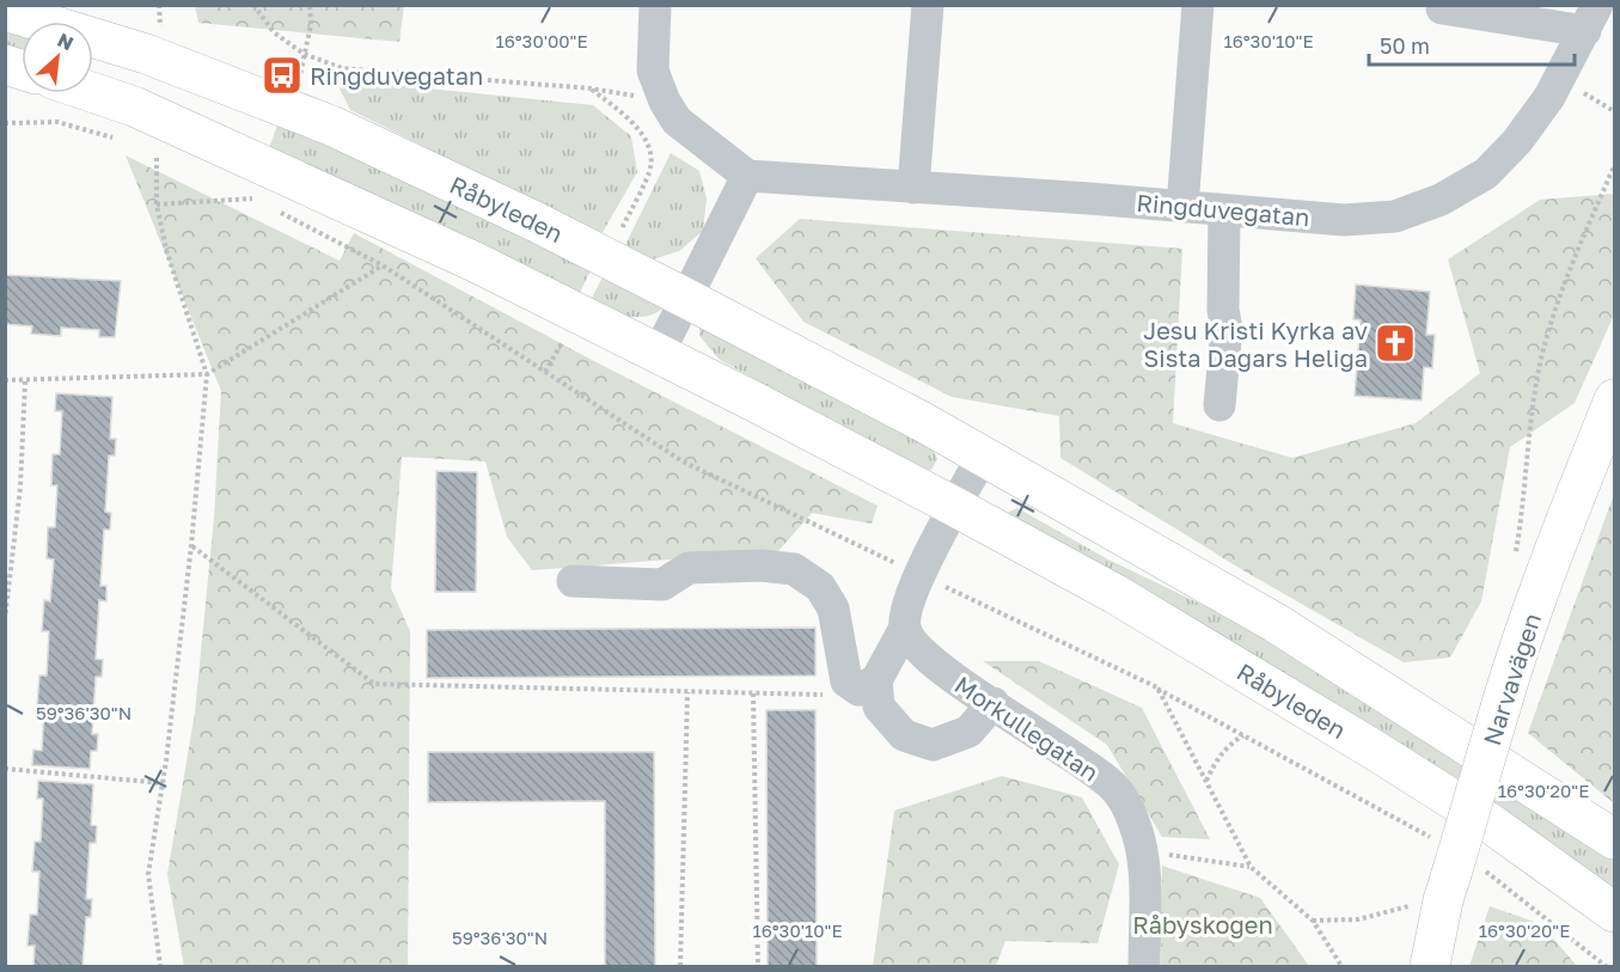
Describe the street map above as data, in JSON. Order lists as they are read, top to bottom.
{
  "streets": {
    "main road": ["Råbyleden", "Narvavägen"],
    "street": ["Ringduvegatan", "Morkullegatan"]
  },
  "parks": ["Råbyskogen"],
  "places": {
    "bus stop": ["Ringduvegatan"],
    "church": ["Jesu Kristi Kyrka av Sista Dagars Heliga"]
  },
  "scale_bar": "50 m",
  "north": "top right",
  "coordinates": [
    "16°30'00\"E",
    "16°30'10\"E",
    "59°36'30\"N",
    "16°30'20\"E"
  ]
}
